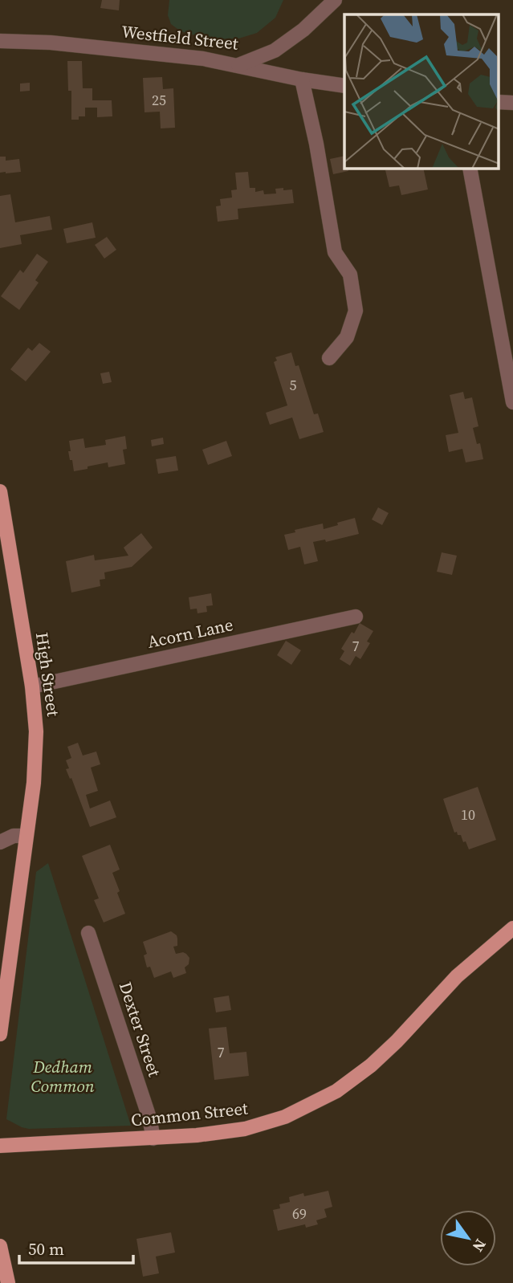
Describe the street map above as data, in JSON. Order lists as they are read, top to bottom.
{
  "streets": {
    "main road": ["High Street", "Common Street"],
    "street": ["Westfield Street", "Acorn Lane", "Dexter Street"]
  },
  "crossings": [
    ["Acorn Lane", "High Street"],
    ["Dexter Street", "Common Street"]
  ],
  "parks": ["Dedham Common"],
  "house_numbers": [
    "25",
    "5",
    "7",
    "10",
    "7",
    "69"
  ],
  "scale_bar": "50 m",
  "north": "bottom right"
}
